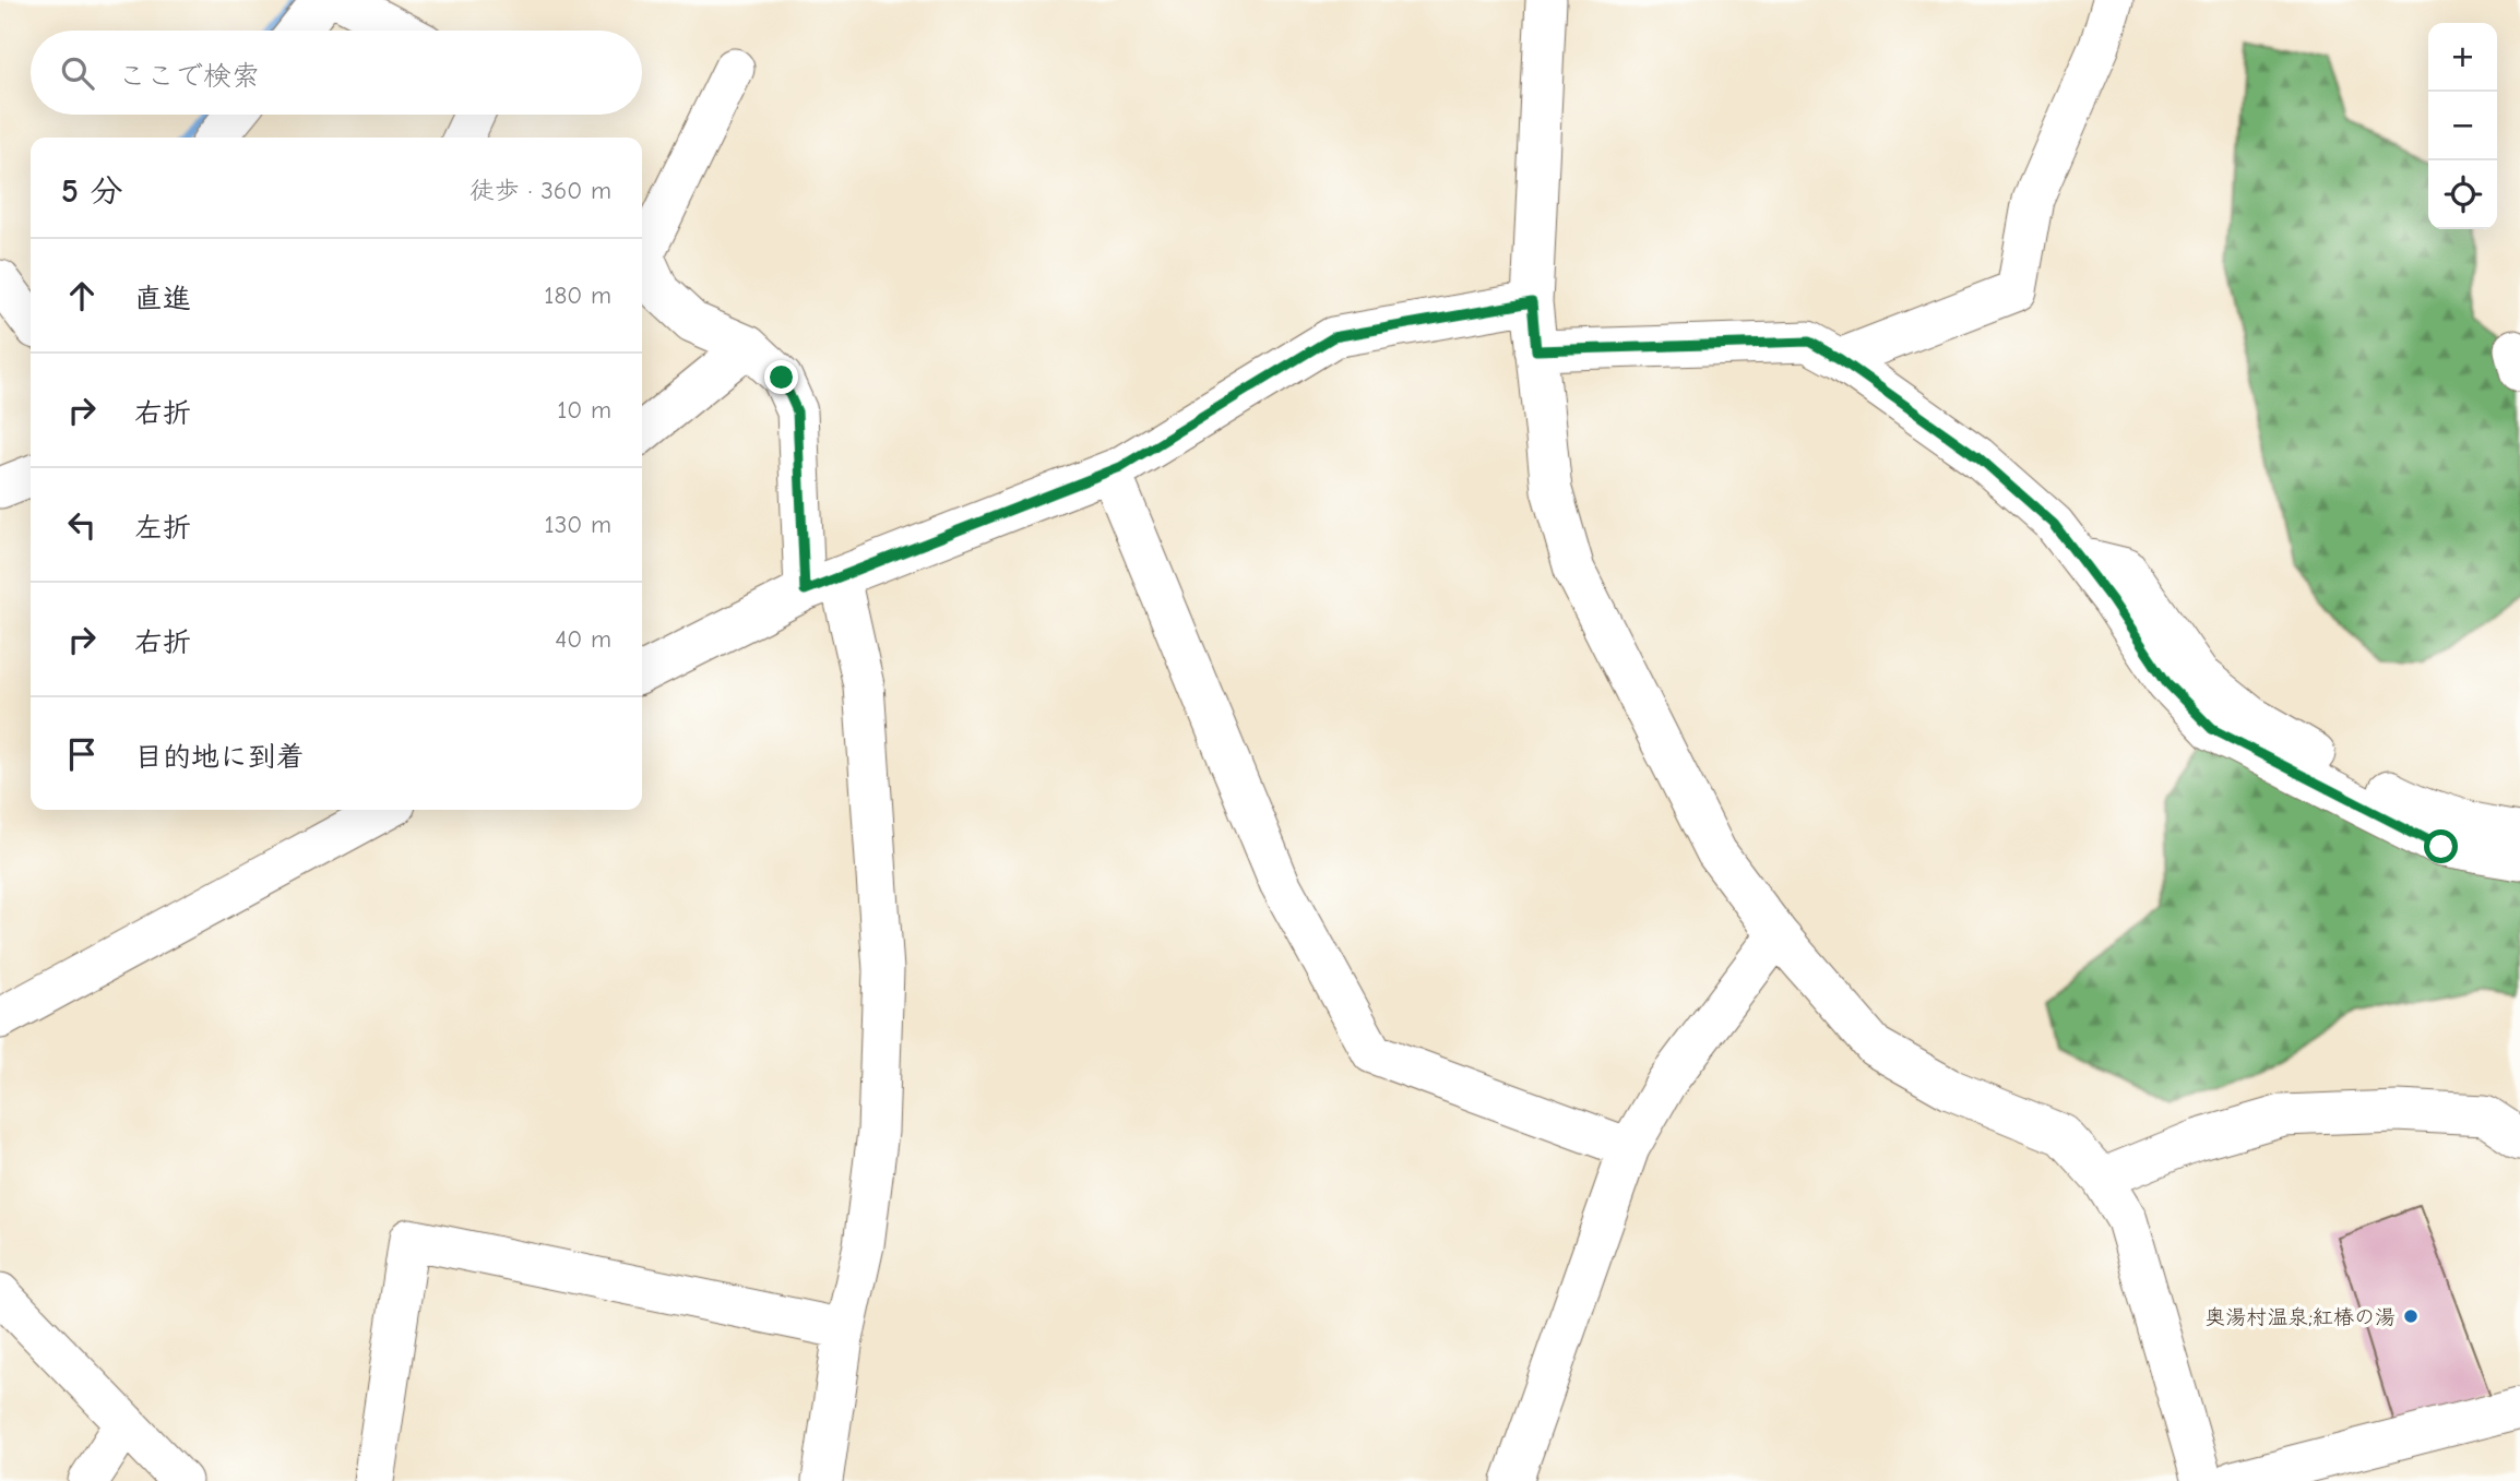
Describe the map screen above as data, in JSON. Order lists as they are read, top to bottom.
{
  "places": ["奥湯村温泉;紅椿の湯"],
  "page": {
    "map_buttons": ["+", "−"],
    "search": "ここで検索",
    "heading": ["5 分", "徒歩 · 360 m"],
    "list": [
      ["直進", "180 m"],
      ["右折", "10 m"],
      ["左折", "130 m"],
      ["右折", "40 m"],
      "目的地に到着"
    ]
  }
}
